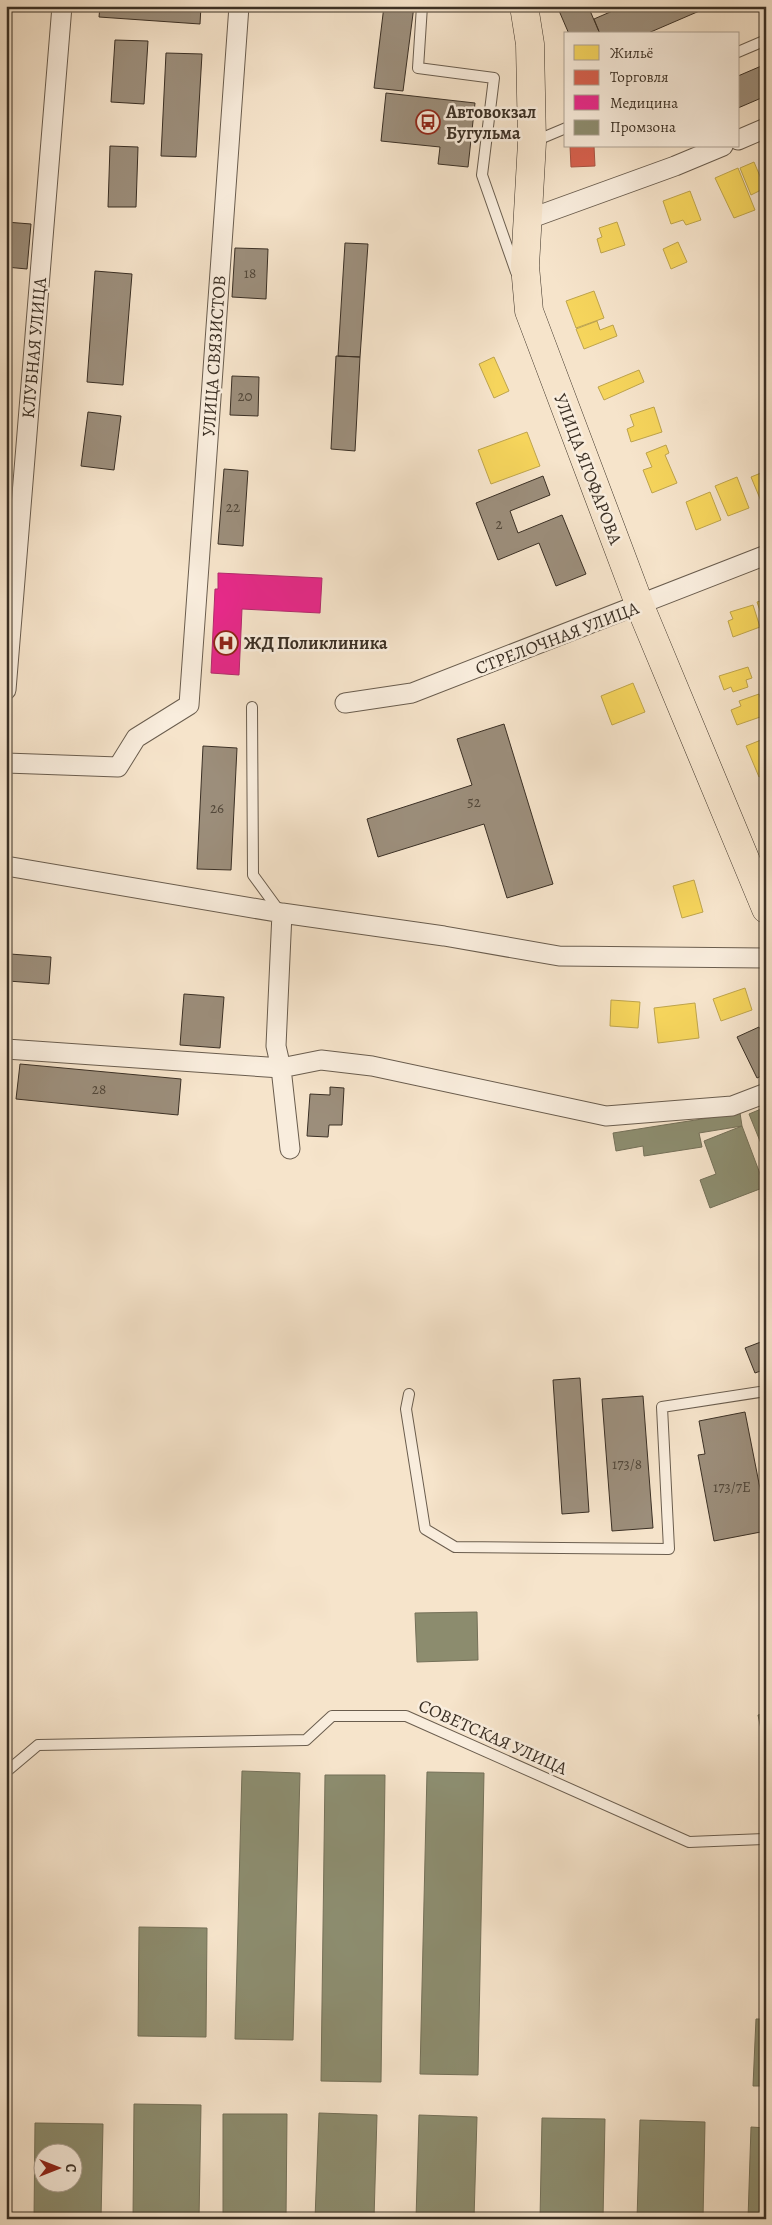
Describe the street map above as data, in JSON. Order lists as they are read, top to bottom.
{
  "streets": {
    "main road": ["УЛИЦА ЯГОФАРОВА"],
    "street": ["КЛУБНАЯ УЛИЦА", "УЛИЦА СВЯЗИСТОВ", "СТРЕЛОЧНАЯ УЛИЦА"],
    "lane": ["СОВЕТСКАЯ УЛИЦА"]
  },
  "crossings": [
    ["УЛИЦА ЯГОФАРОВА", "СТРЕЛОЧНАЯ УЛИЦА"]
  ],
  "places": {
    "bus stop": ["Автовокзал Бугульма"],
    "hospital": ["ЖД Поликлиника"]
  },
  "house_numbers": [
    "18",
    "20",
    "22",
    "2",
    "52",
    "26",
    "28",
    "173/8",
    "173/7Е"
  ],
  "legend": [
    "Жильё",
    "Торговля",
    "Медицина",
    "Промзона"
  ],
  "north": "right"
}
